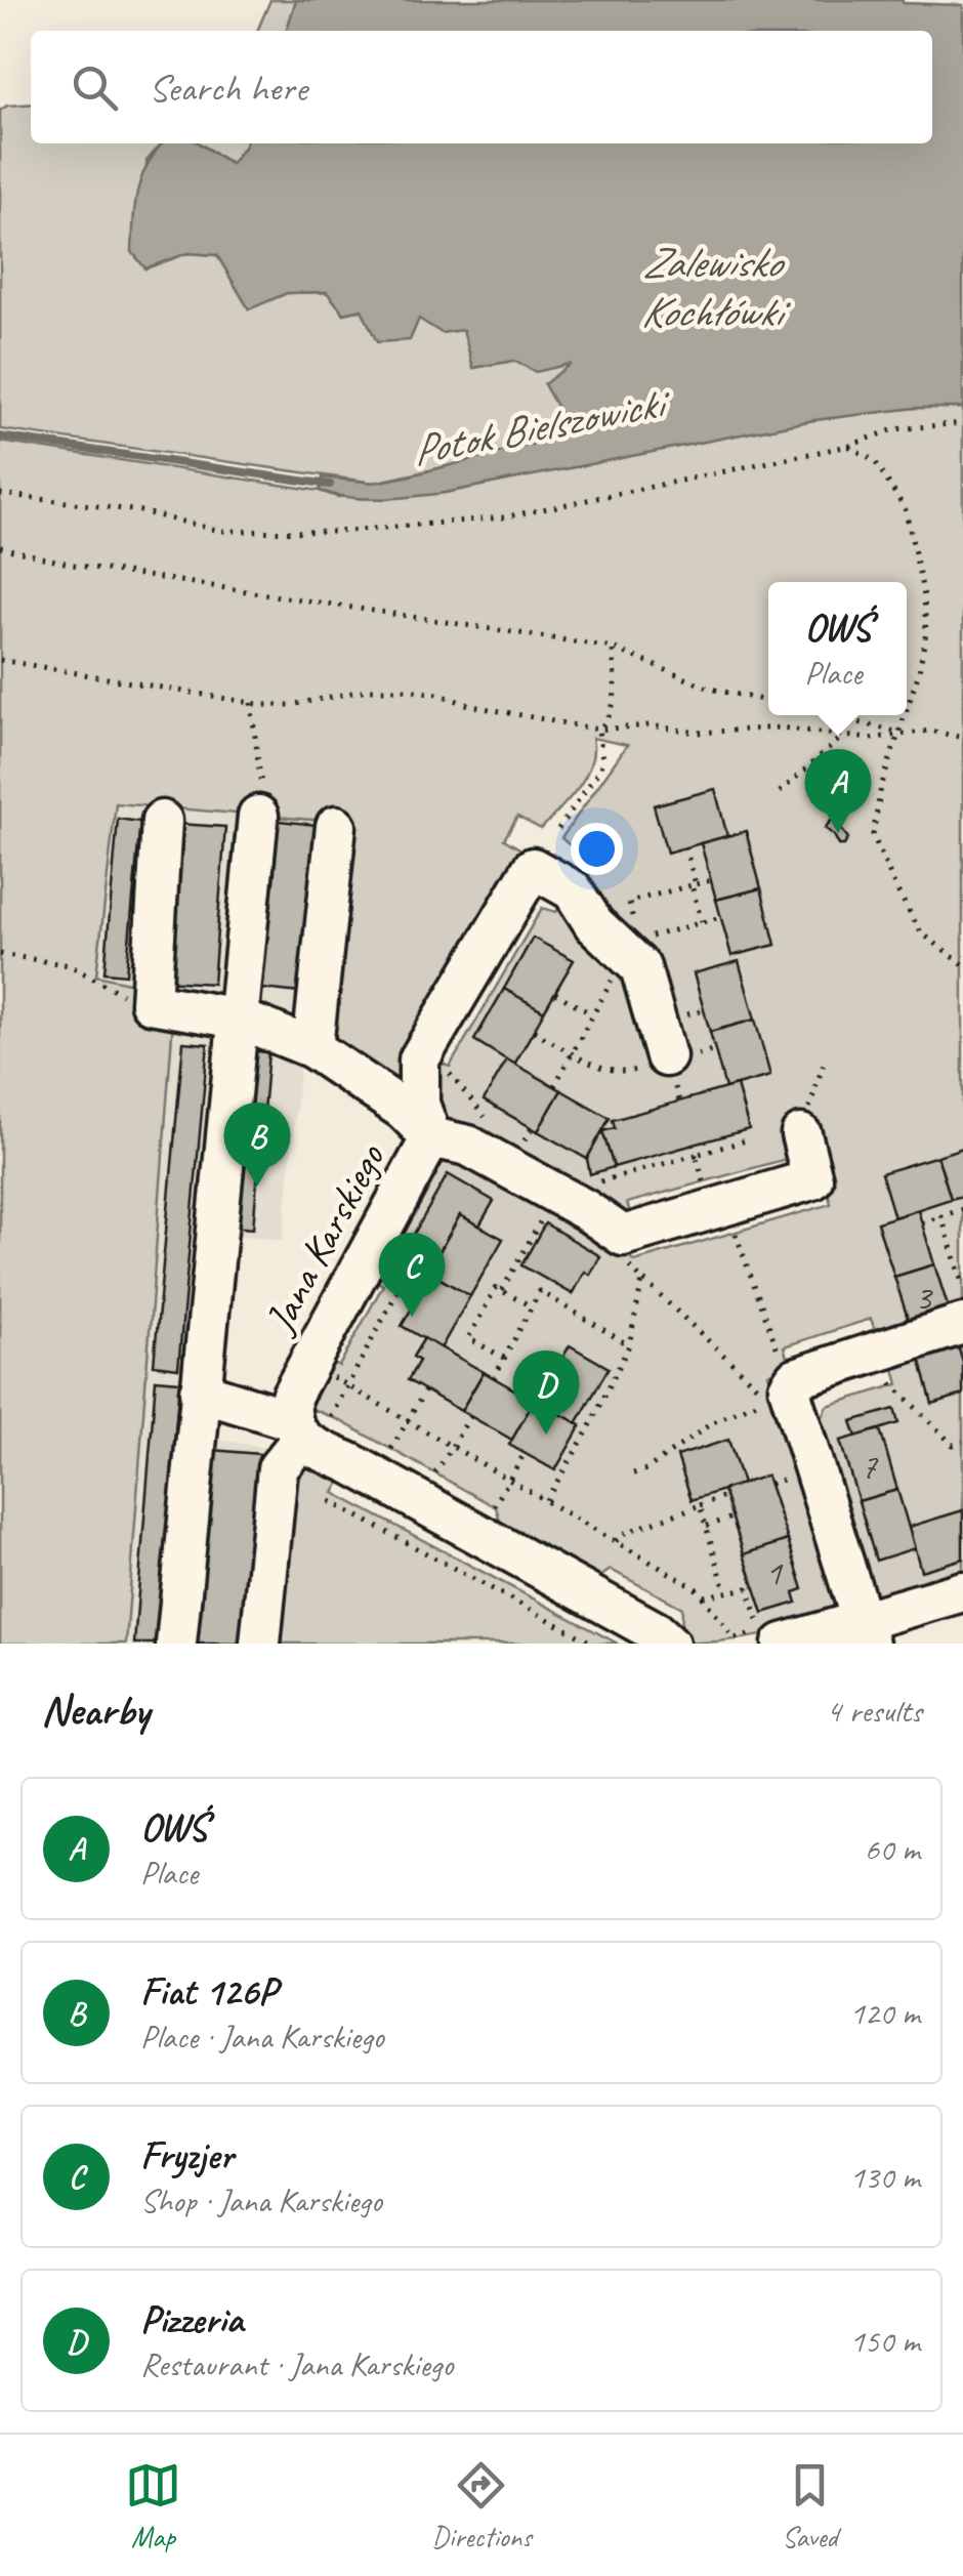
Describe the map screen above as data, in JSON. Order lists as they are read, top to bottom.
{
  "streets": {
    "street": ["Jana Karskiego"]
  },
  "water": ["Zalewisko Kochłówki", "Potok Bielszowicki"],
  "house_numbers": ["3", "7", "1"],
  "page": {
    "search": "Search here",
    "popup": ["OWŚ", "Place"],
    "pins": [
      "A",
      "B",
      "C",
      "D"
    ],
    "heading": ["Nearby", "4 results"],
    "list": [
      {
        "mark": "A",
        "name": "OWŚ",
        "note": "Place",
        "value": "60 m"
      },
      {
        "mark": "B",
        "name": "Fiat 126P",
        "note": "Place · Jana Karskiego",
        "value": "120 m"
      },
      {
        "mark": "C",
        "name": "Fryzjer",
        "note": "Shop · Jana Karskiego",
        "value": "130 m"
      },
      {
        "mark": "D",
        "name": "Pizzeria",
        "note": "Restaurant · Jana Karskiego",
        "value": "150 m"
      }
    ],
    "nav": ["Map", "Directions", "Saved"]
  }
}
